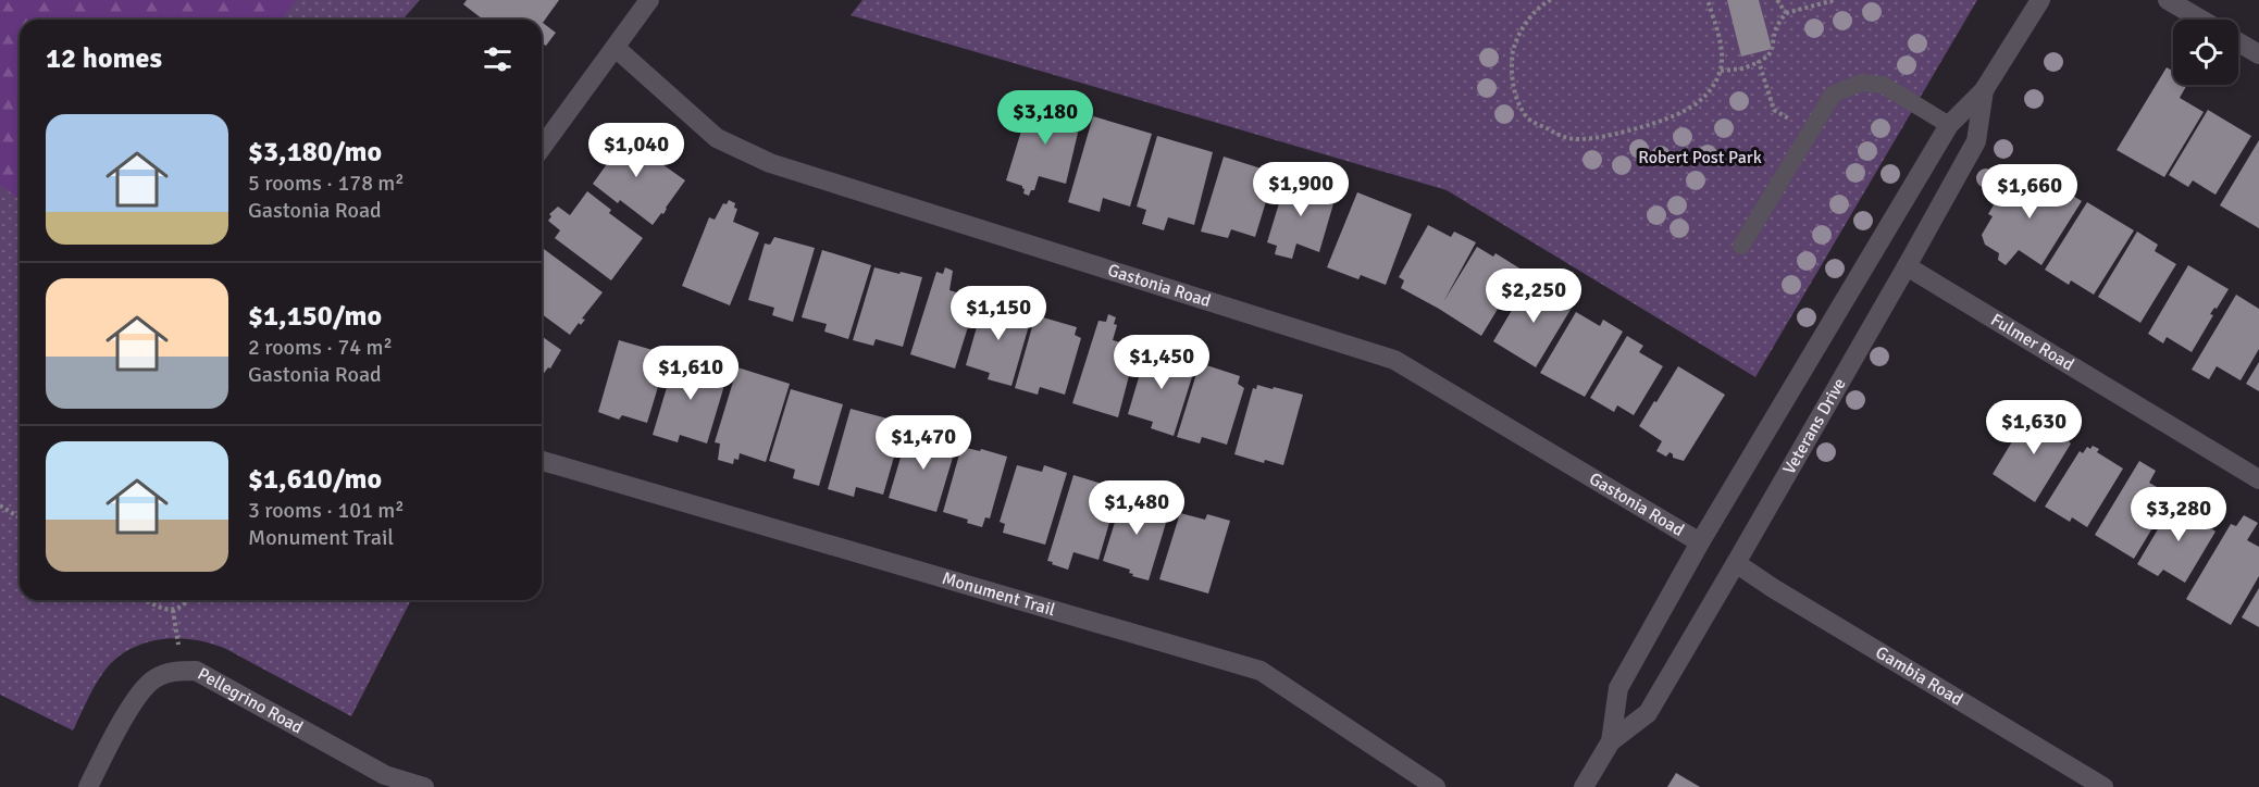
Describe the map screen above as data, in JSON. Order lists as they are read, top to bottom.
{
  "streets": {
    "street": [
      "Gastonia Road",
      "Fulmer Road",
      "Veterans Drive",
      "Monument Trail",
      "Gambia Road",
      "Pellegrino Road"
    ]
  },
  "crossings": [
    ["Gastonia Road", "Veterans Drive"],
    ["Fulmer Road", "Veterans Drive"],
    ["Veterans Drive", "Gambia Road"]
  ],
  "parks": ["Robert Post Park"],
  "page": {
    "heading": "12 homes",
    "price": [
      "$3,180",
      "$1,040",
      "$1,900",
      "$1,660",
      "$2,250",
      "$1,150",
      "$1,450",
      "$1,610",
      "$1,630",
      "$1,470",
      "$1,480",
      "$3,280"
    ],
    "list": [
      {
        "name": "$3,180/mo",
        "note": "5 rooms · 178 m² · Gastonia Road"
      },
      {
        "name": "$1,150/mo",
        "note": "2 rooms · 74 m² · Gastonia Road"
      },
      {
        "name": "$1,610/mo",
        "note": "3 rooms · 101 m² · Monument Trail"
      }
    ]
  }
}
